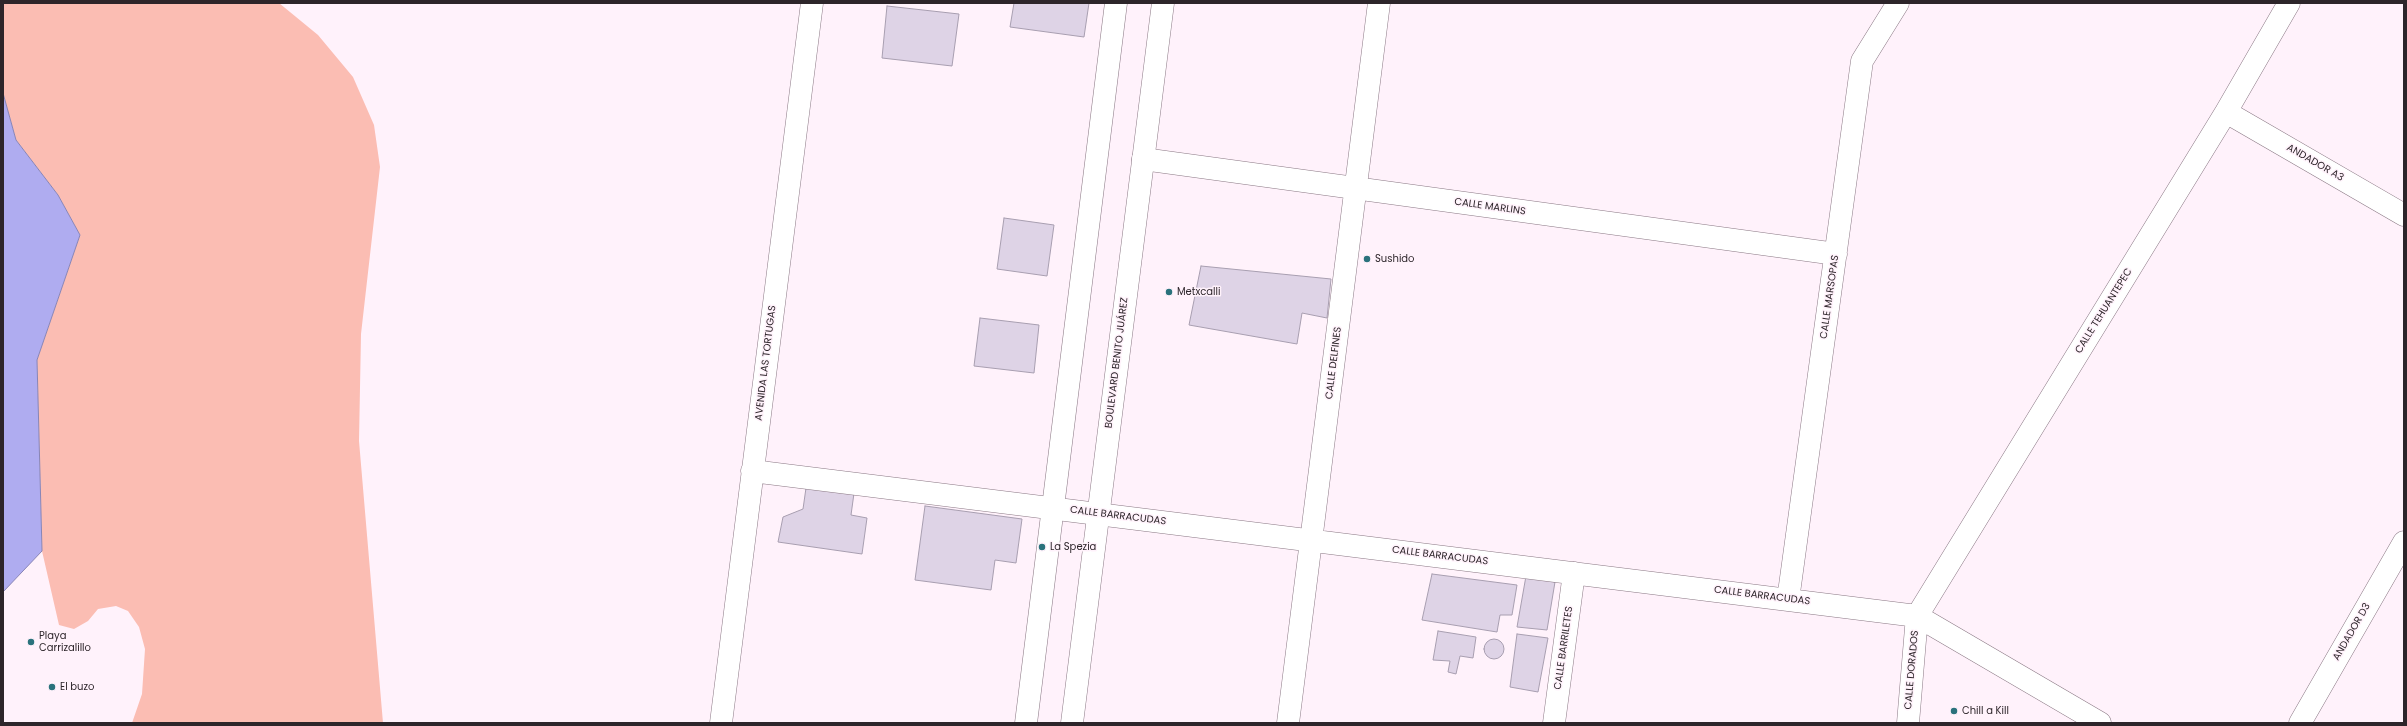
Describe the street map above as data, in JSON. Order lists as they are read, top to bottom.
{
  "streets": {
    "street": [
      "ANDADOR A3",
      "CALLE MARLINS",
      "CALLE MARSOPAS",
      "CALLE TEHUANTEPEC",
      "AVENIDA LAS TORTUGAS",
      "BOULEVARD BENITO JUÁREZ",
      "CALLE DELFINES",
      "CALLE BARRACUDAS",
      "ANDADOR D3",
      "CALLE BARRILETES",
      "CALLE DORADOS"
    ]
  },
  "crossings": [
    ["ANDADOR A3", "CALLE TEHUANTEPEC"],
    ["CALLE MARLINS", "CALLE MARSOPAS"],
    ["CALLE MARLINS", "BOULEVARD BENITO JUÁREZ"],
    ["CALLE MARLINS", "CALLE DELFINES"],
    ["CALLE MARSOPAS", "CALLE BARRACUDAS"],
    ["CALLE TEHUANTEPEC", "CALLE BARRACUDAS"],
    ["CALLE TEHUANTEPEC", "CALLE DORADOS"],
    ["AVENIDA LAS TORTUGAS", "CALLE BARRACUDAS"],
    ["BOULEVARD BENITO JUÁREZ", "CALLE BARRACUDAS"],
    ["CALLE DELFINES", "CALLE BARRACUDAS"],
    ["CALLE BARRACUDAS", "CALLE BARRILETES"],
    ["CALLE BARRACUDAS", "CALLE DORADOS"]
  ],
  "places": [
    "Sushido",
    "Metxcalli",
    "La Spezia",
    "Playa Carrizalillo",
    "El buzo",
    "Chill a Kill"
  ]
}
